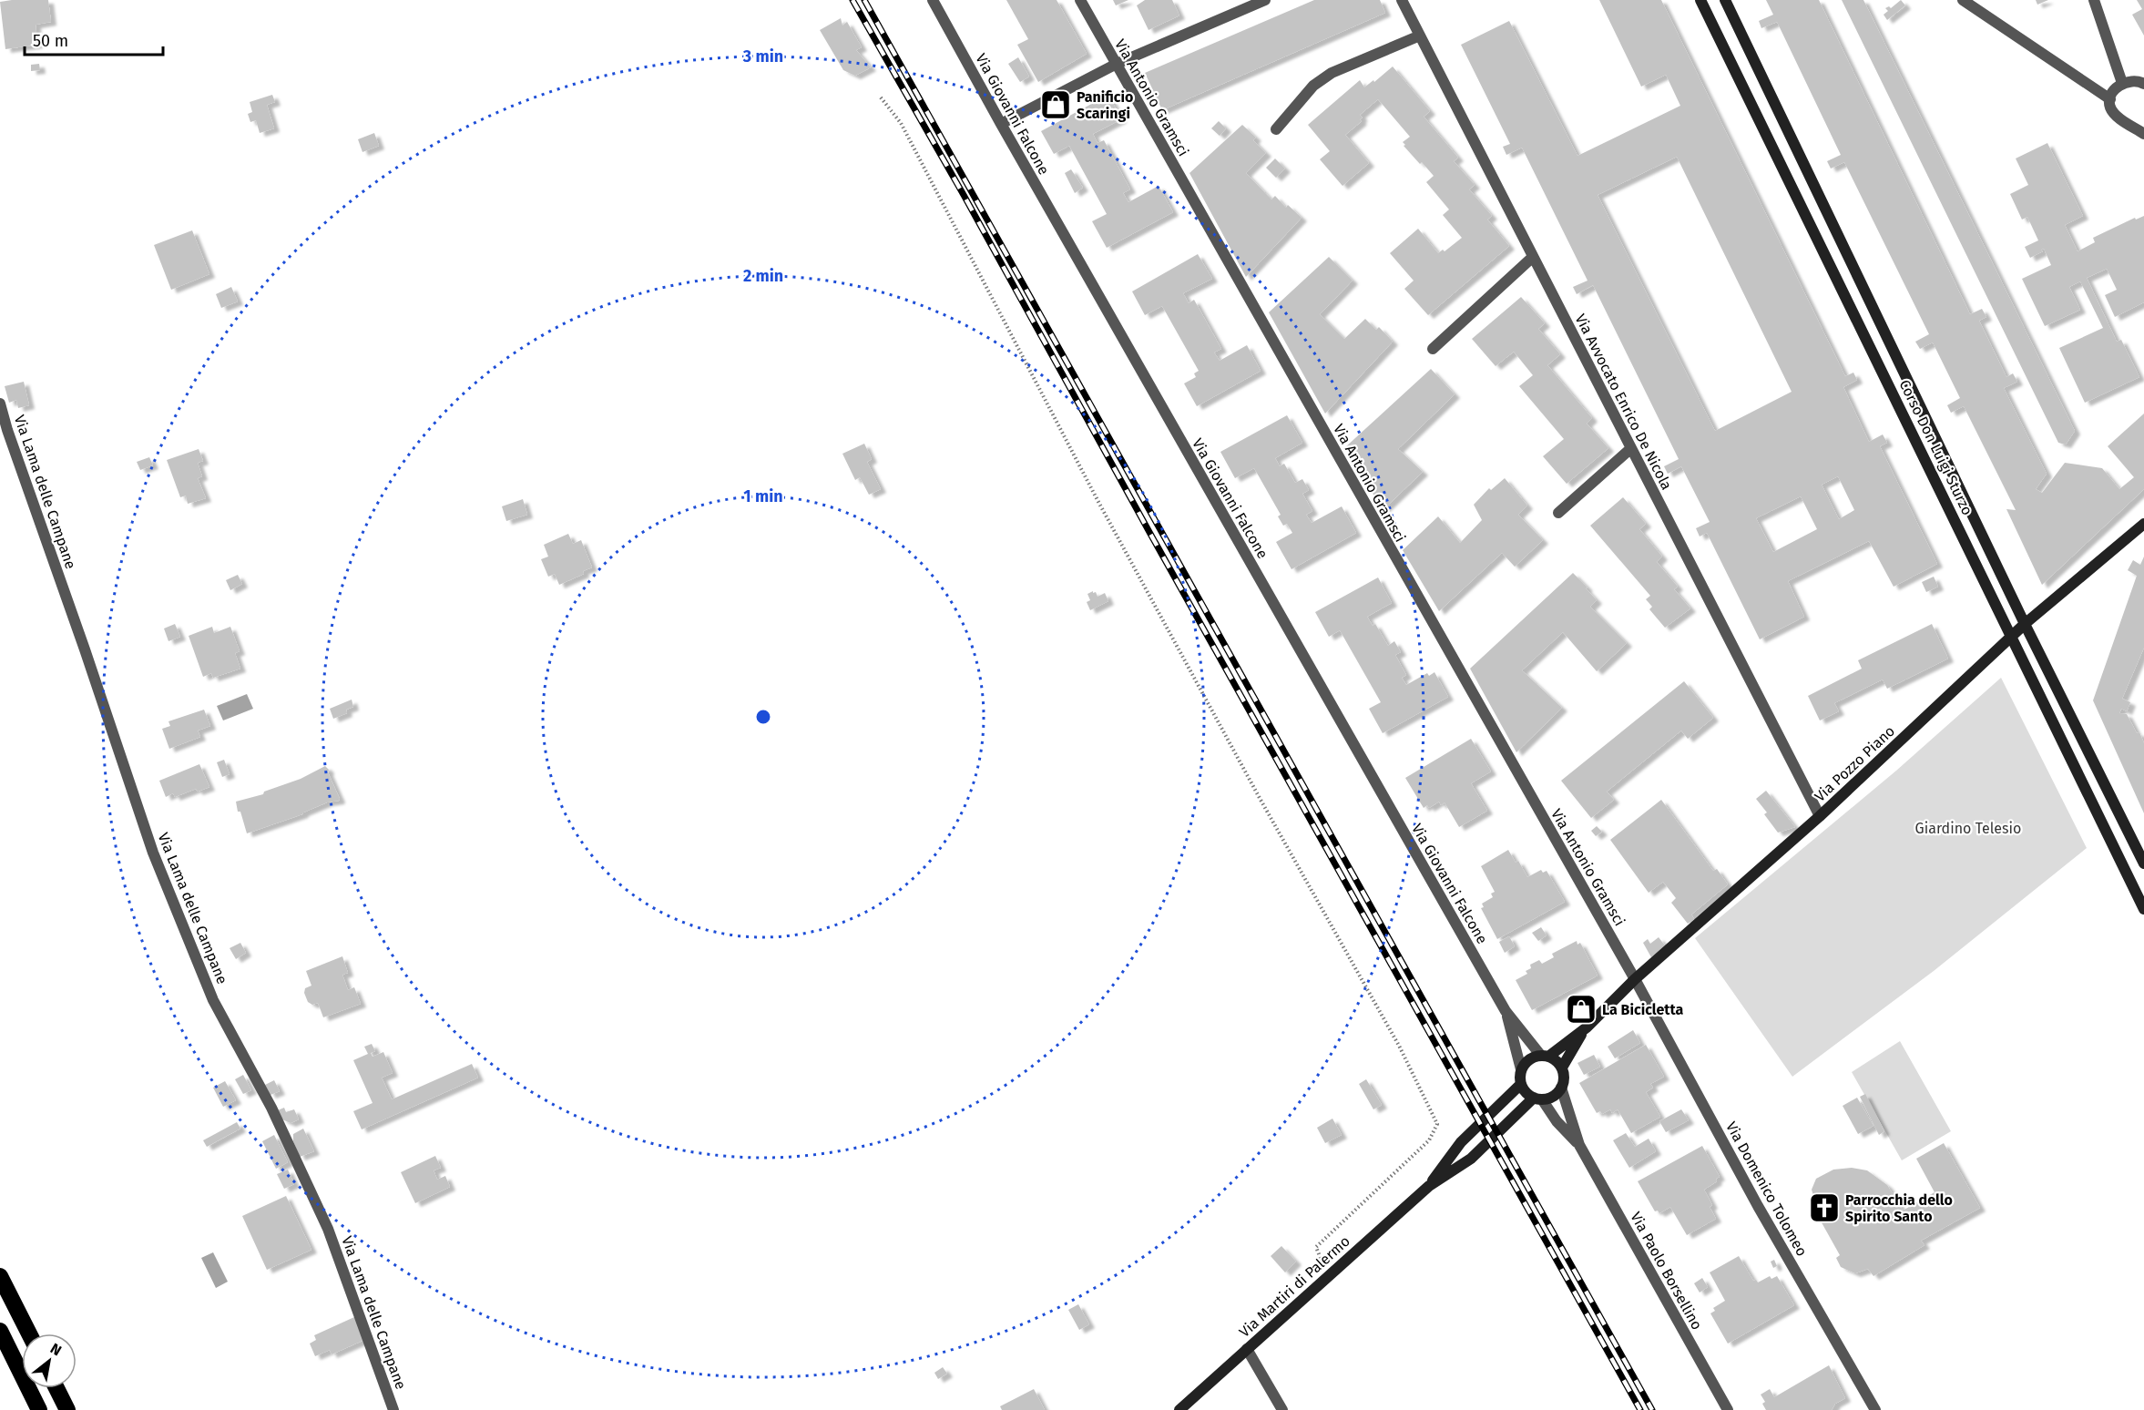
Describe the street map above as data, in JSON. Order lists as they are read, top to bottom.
{
  "streets": {
    "street": [
      "Via Antonio Gramsci",
      "Via Giovanni Falcone",
      "Via Avvocato Enrico De Nicola",
      "Corso Don Luigi Sturzo",
      "Via Lama delle Campane",
      "Via Pozzo Piano",
      "Via Domenico Tolomeo",
      "Via Paolo Borsellino",
      "Via Martiri di Palermo"
    ]
  },
  "crossings": [
    ["Via Antonio Gramsci", "Via Pozzo Piano"],
    ["Via Antonio Gramsci", "Via Domenico Tolomeo"],
    ["Via Giovanni Falcone", "Via Pozzo Piano"],
    ["Via Giovanni Falcone", "Via Paolo Borsellino"],
    ["Via Avvocato Enrico De Nicola", "Via Pozzo Piano"],
    ["Corso Don Luigi Sturzo", "Via Pozzo Piano"],
    ["Via Pozzo Piano", "Via Domenico Tolomeo"],
    ["Via Pozzo Piano", "Via Paolo Borsellino"]
  ],
  "parks": ["Giardino Telesio"],
  "places": {
    "shop": ["Panificio Scaringi", "La Bicicletta"],
    "church": ["Parrocchia dello Spirito Santo"]
  },
  "scale_bar": "50 m",
  "north": "top right",
  "rings": ["3 min", "2 min", "1 min"]
}
